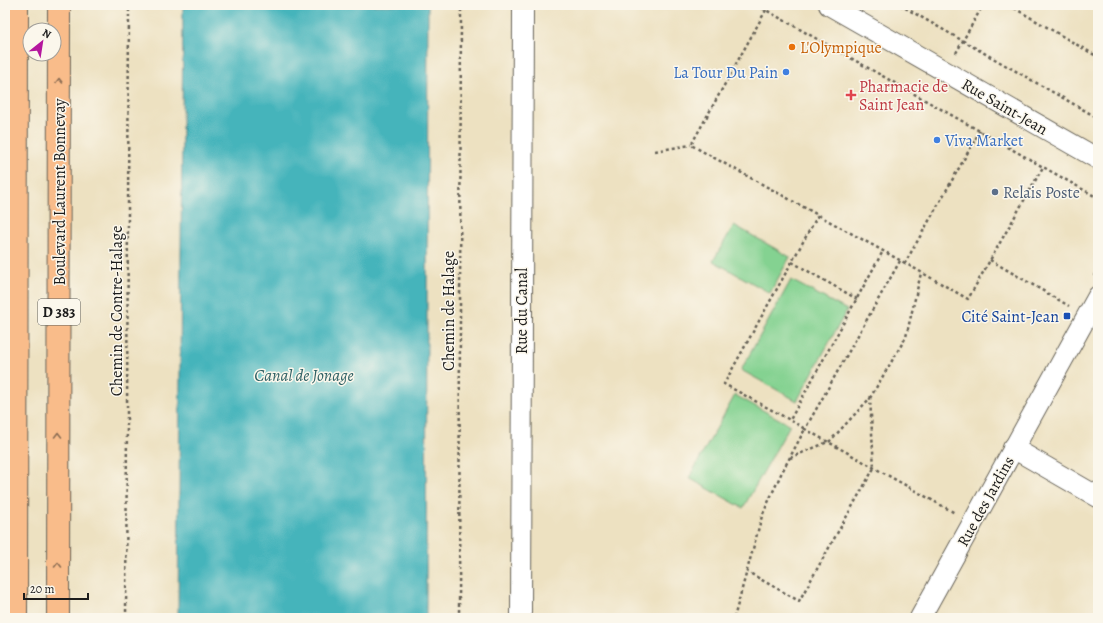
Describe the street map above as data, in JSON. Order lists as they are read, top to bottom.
{
  "streets": {
    "highway": ["Boulevard Laurent Bonnevay", "D 383"],
    "street": ["Rue Saint-Jean", "Rue du Canal", "Rue des Jardins"],
    "path": ["Chemin de Contre-Halage", "Chemin de Halage"]
  },
  "water": ["Canal de Jonage"],
  "places": {
    "other": [
      "L'Olympique",
      "La Tour Du Pain",
      "Viva Market",
      "Relais Poste"
    ],
    "health": ["Pharmacie de Saint Jean"],
    "transit": ["Cité Saint-Jean"]
  },
  "scale_bar": "20 m",
  "north": "top right"
}
